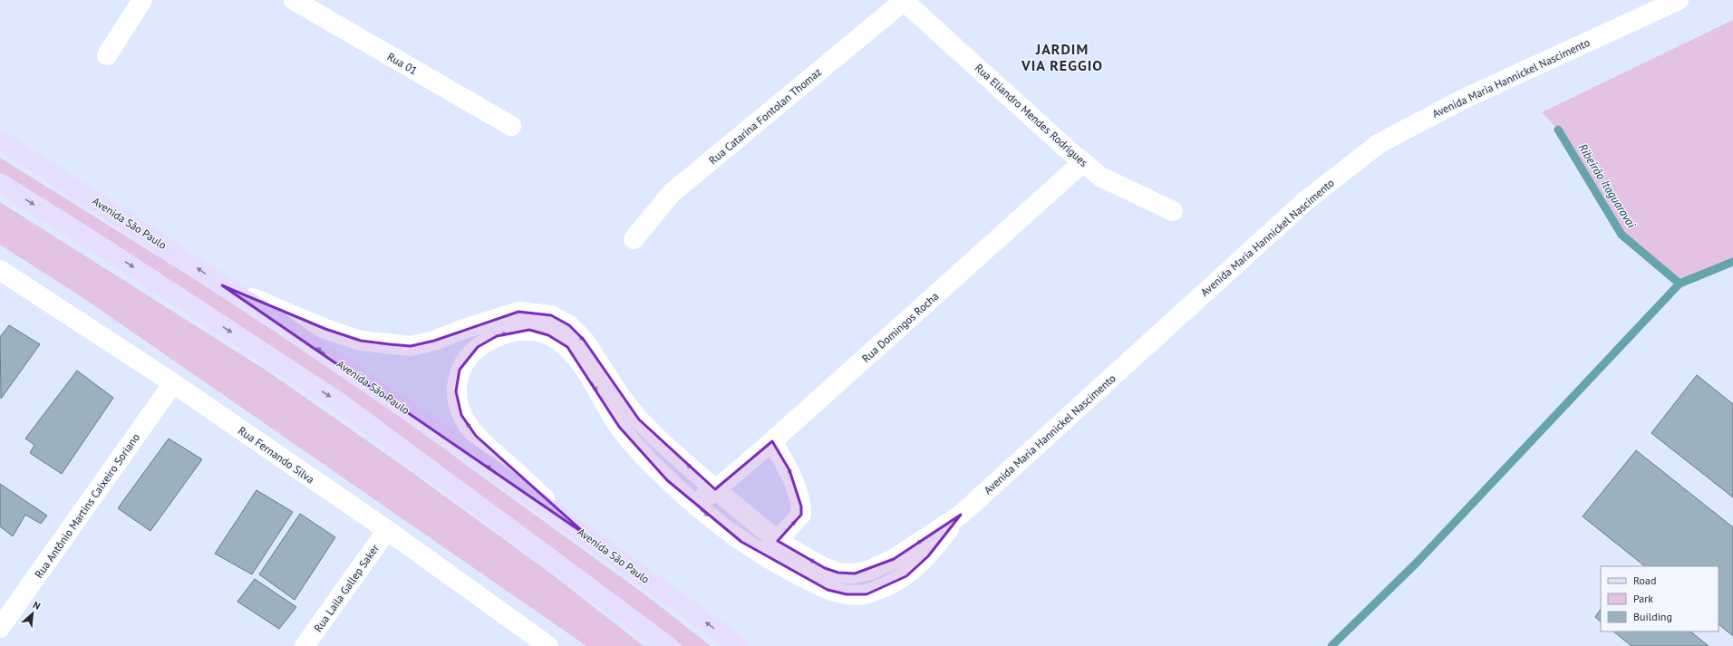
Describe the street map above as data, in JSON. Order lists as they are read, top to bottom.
{
  "streets": {
    "main road": ["Avenida São Paulo"],
    "street": [
      "Rua 01",
      "Avenida Maria Hannickel Nascimento",
      "Rua Eliandro Mendes Rodrigues",
      "Rua Catarina Fontolan Thomaz",
      "Rua Domingos Rocha",
      "Rua Fernando Silva",
      "Rua Antônio Martins Caixeiro Soriano",
      "Rua Laila Gallep Saker"
    ]
  },
  "crossings": [
    ["Avenida Maria Hannickel Nascimento", "Avenida São Paulo"],
    ["Avenida Maria Hannickel Nascimento", "Rua Domingos Rocha"],
    ["Rua Eliandro Mendes Rodrigues", "Rua Catarina Fontolan Thomaz"],
    ["Rua Eliandro Mendes Rodrigues", "Rua Domingos Rocha"],
    ["Rua Fernando Silva", "Rua Antônio Martins Caixeiro Soriano"],
    ["Rua Fernando Silva", "Rua Laila Gallep Saker"]
  ],
  "districts": ["JARDIM VIA REGGIO"],
  "water": ["Ribeirão Itaguaravai"],
  "legend": ["Road", "Park", "Building"],
  "north": "top right"
}
